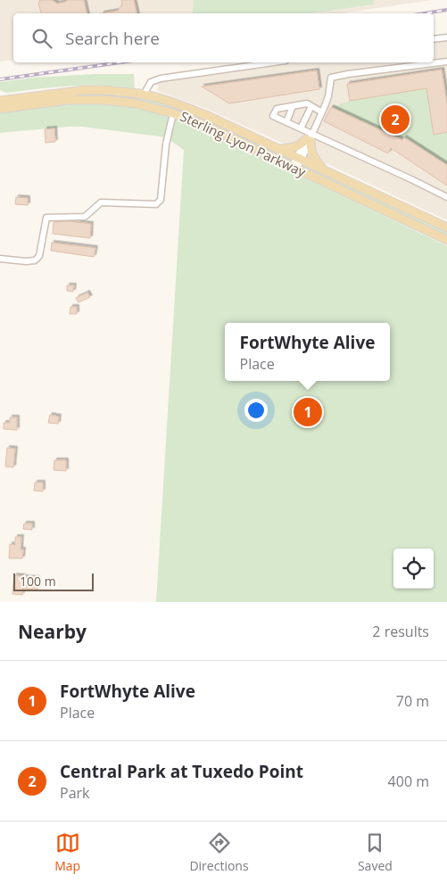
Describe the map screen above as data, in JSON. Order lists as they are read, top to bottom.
{
  "streets": {
    "main road": ["Sterling Lyon Parkway"]
  },
  "scale_bar": "100 m",
  "page": {
    "search": "Search here",
    "pins": ["2", "1"],
    "popup": ["FortWhyte Alive", "Place"],
    "scale": "100 m",
    "heading": ["Nearby", "2 results"],
    "list": [
      {
        "mark": "1",
        "name": "FortWhyte Alive",
        "note": "Place",
        "value": "70 m"
      },
      {
        "mark": "2",
        "name": "Central Park at Tuxedo Point",
        "note": "Park",
        "value": "400 m"
      }
    ],
    "nav": ["Map", "Directions", "Saved"]
  }
}
